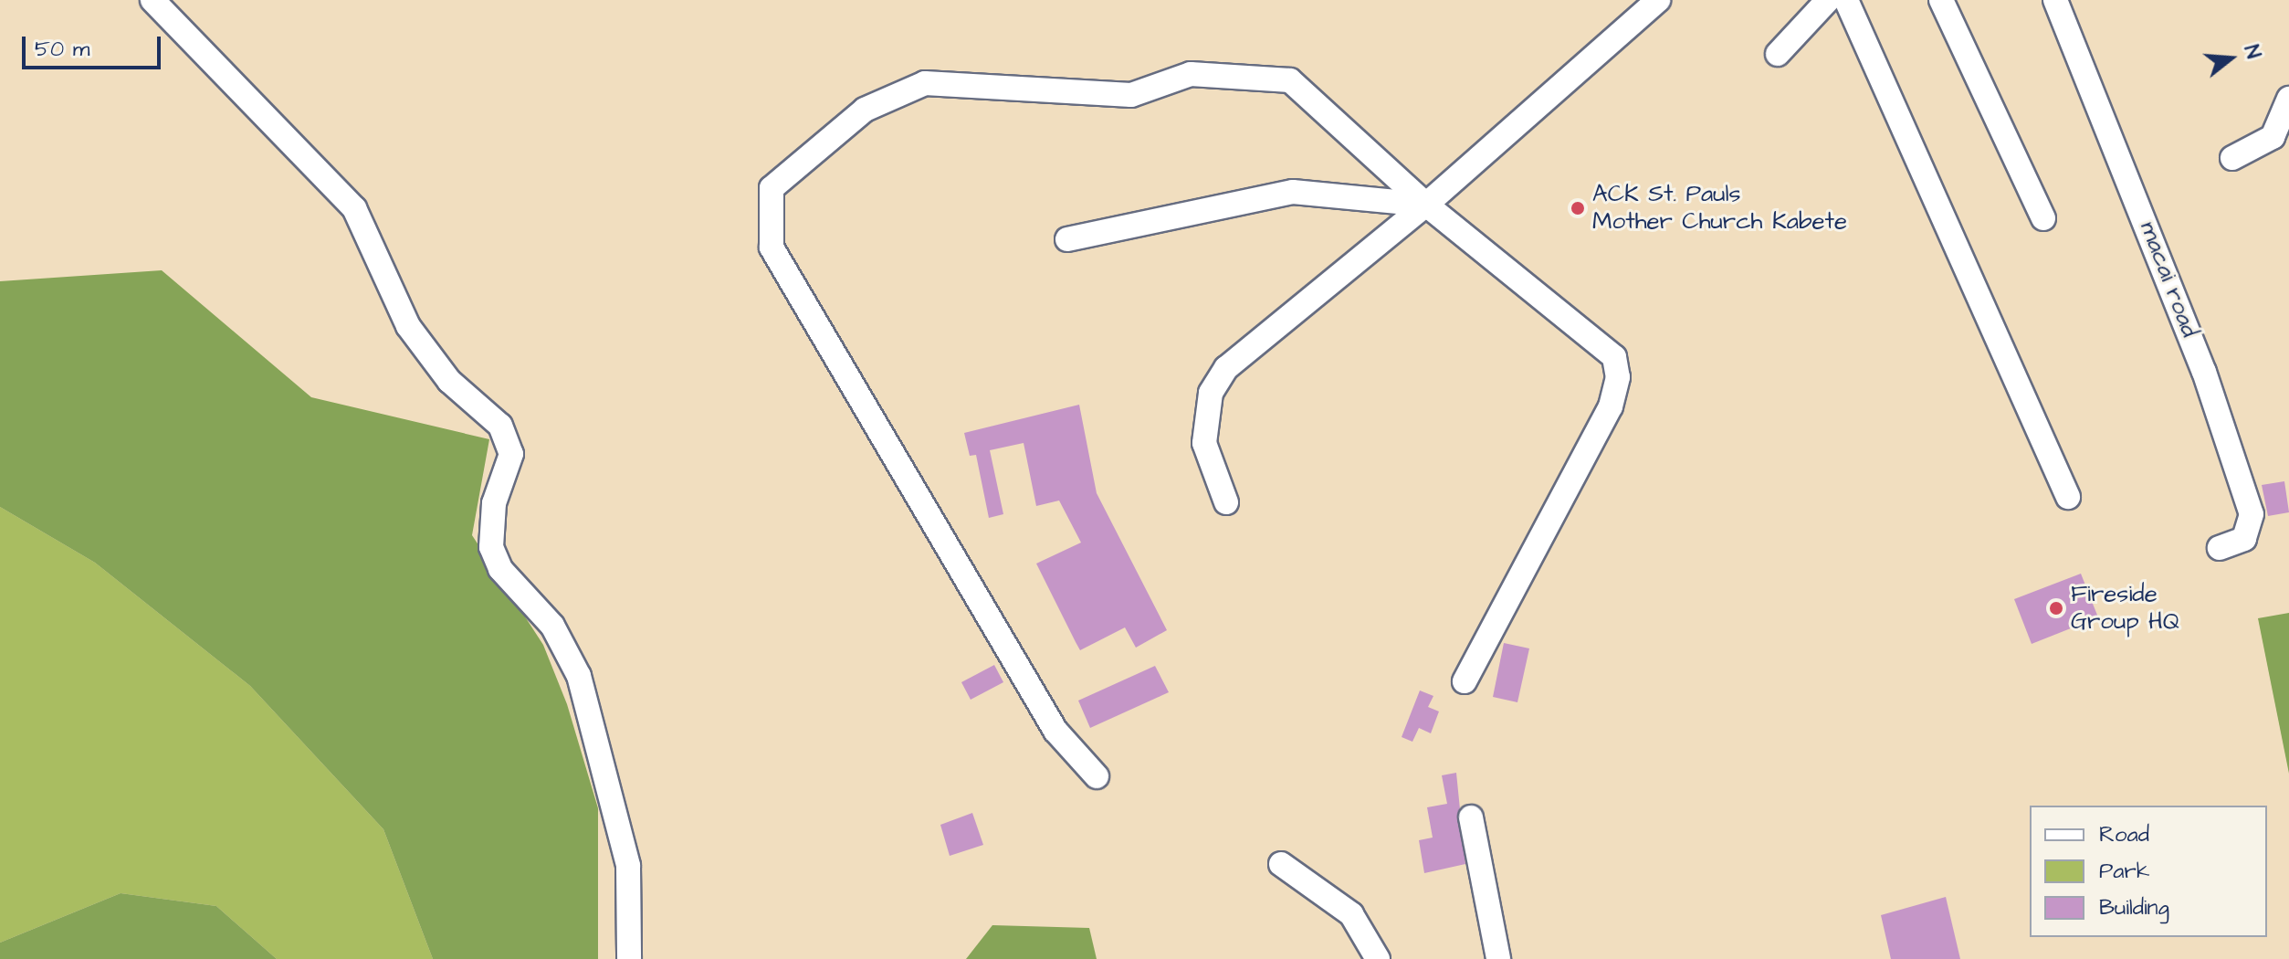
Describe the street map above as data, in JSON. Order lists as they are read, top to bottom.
{
  "streets": {
    "street": ["macai road"]
  },
  "places": ["ACK St. Pauls Mother Church Kabete", "Fireside Group HQ"],
  "legend": ["Road", "Park", "Building"],
  "scale_bar": "50 m",
  "north": "right"
}
